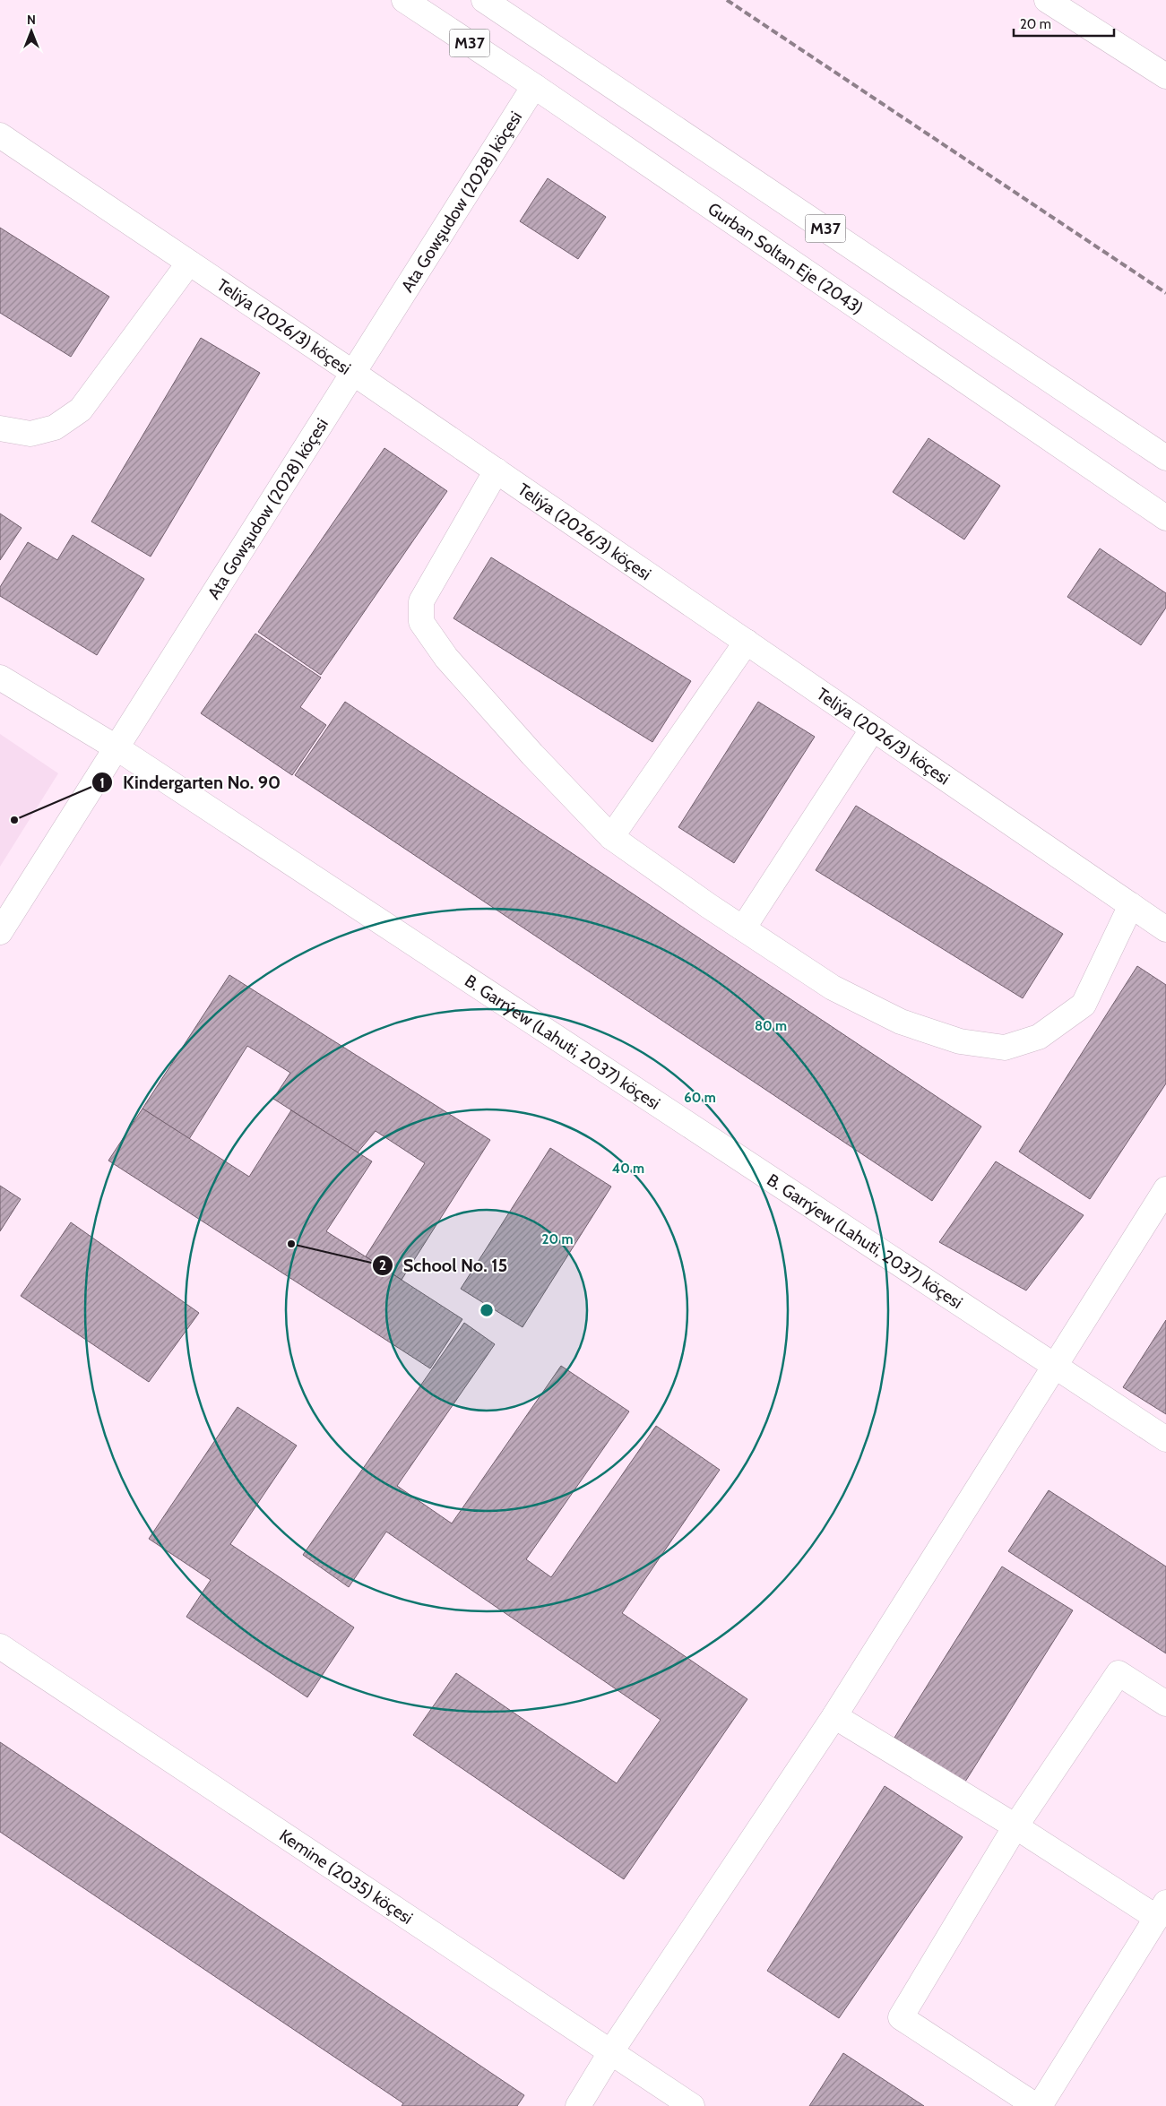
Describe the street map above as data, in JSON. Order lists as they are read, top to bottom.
{
  "streets": {
    "main road": [
      "M37",
      "Ata Gowşudow (2028) köçesi",
      "Gurban Soltan Eje (2043)",
      "Teliýa (2026/3) köçesi",
      "B. Garrýew (Lahuti, 2037) köçesi",
      "Kemine (2035) köçesi"
    ]
  },
  "crossings": [
    ["Ata Gowşudow (2028) köçesi", "Gurban Soltan Eje (2043)"],
    ["Ata Gowşudow (2028) köçesi", "Teliýa (2026/3) köçesi"],
    ["Ata Gowşudow (2028) köçesi", "B. Garrýew (Lahuti, 2037) köçesi"]
  ],
  "places": ["Kindergarten No. 90", "School No. 15"],
  "scale_bar": "20 m",
  "north": "top",
  "rings": [
    "80 m",
    "60 m",
    "40 m",
    "20 m"
  ]
}
